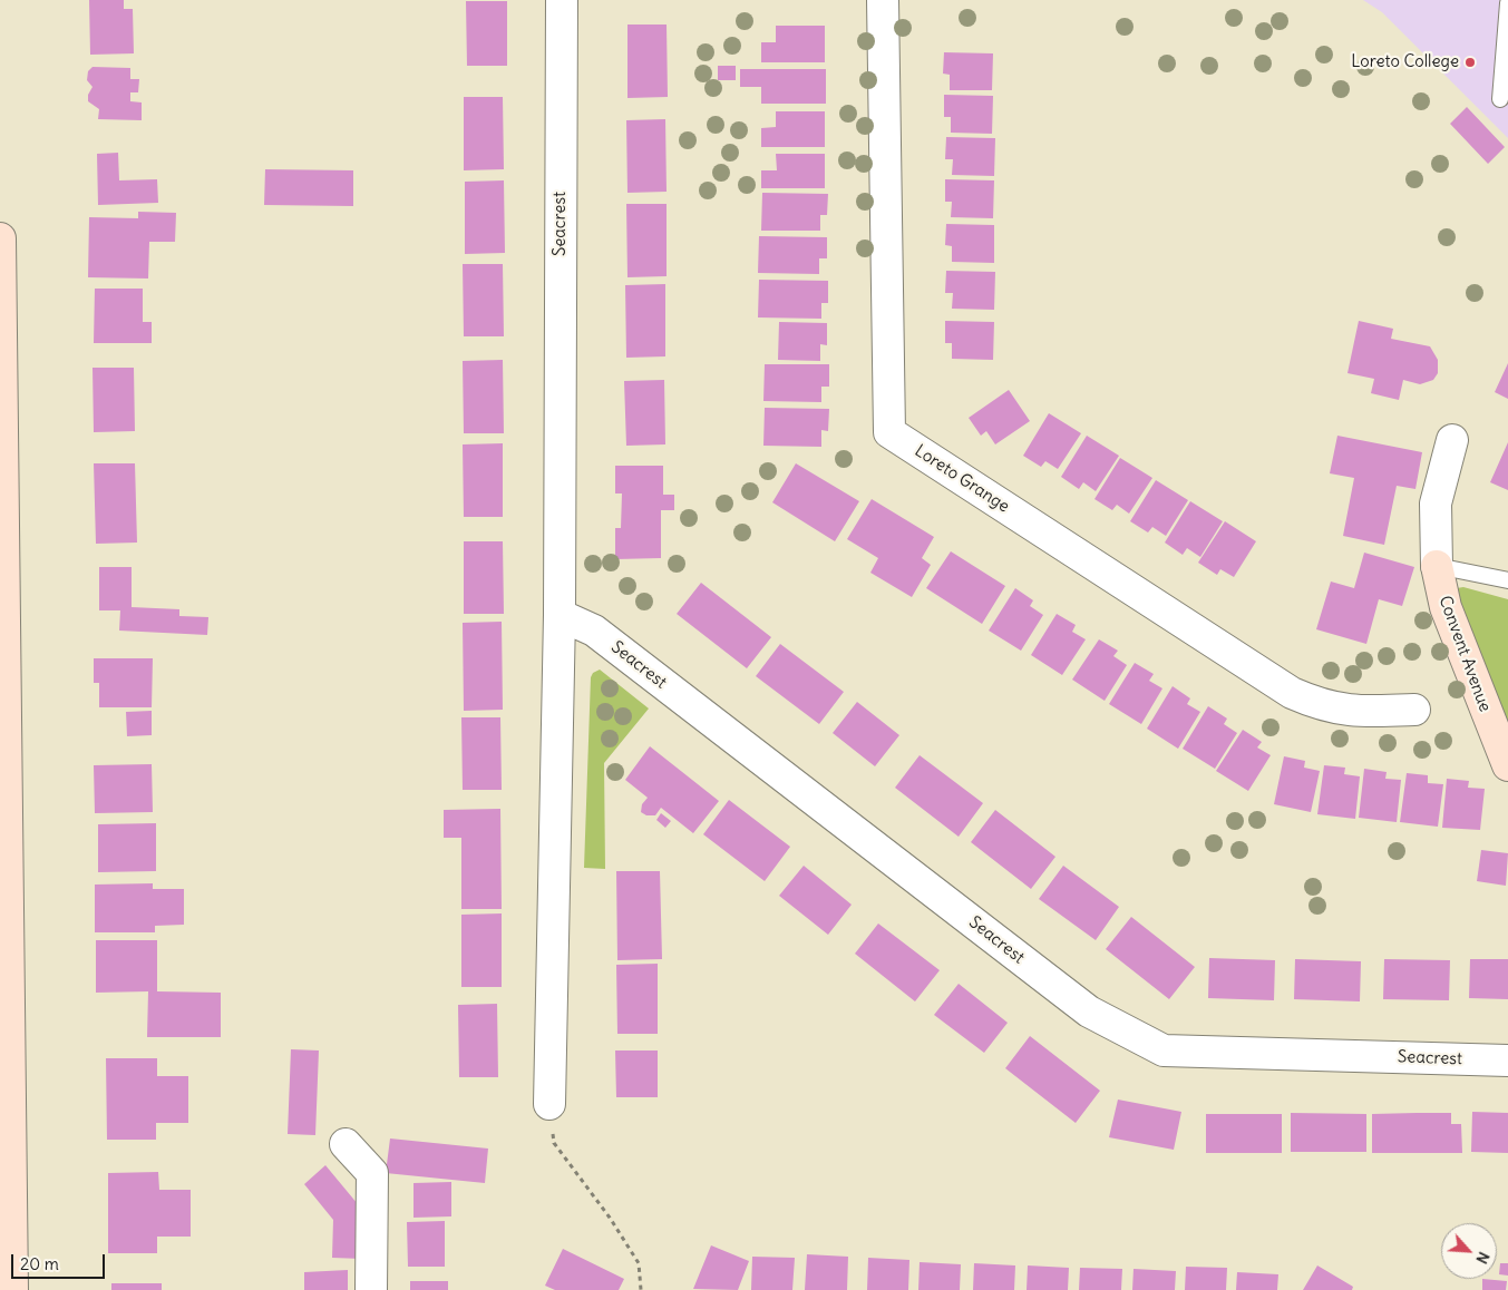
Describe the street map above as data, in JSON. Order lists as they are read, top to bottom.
{
  "streets": {
    "main road": ["Convent Avenue"],
    "street": ["Seacrest", "Loreto Grange"]
  },
  "places": ["Loreto College"],
  "scale_bar": "20 m",
  "north": "bottom right"
}
